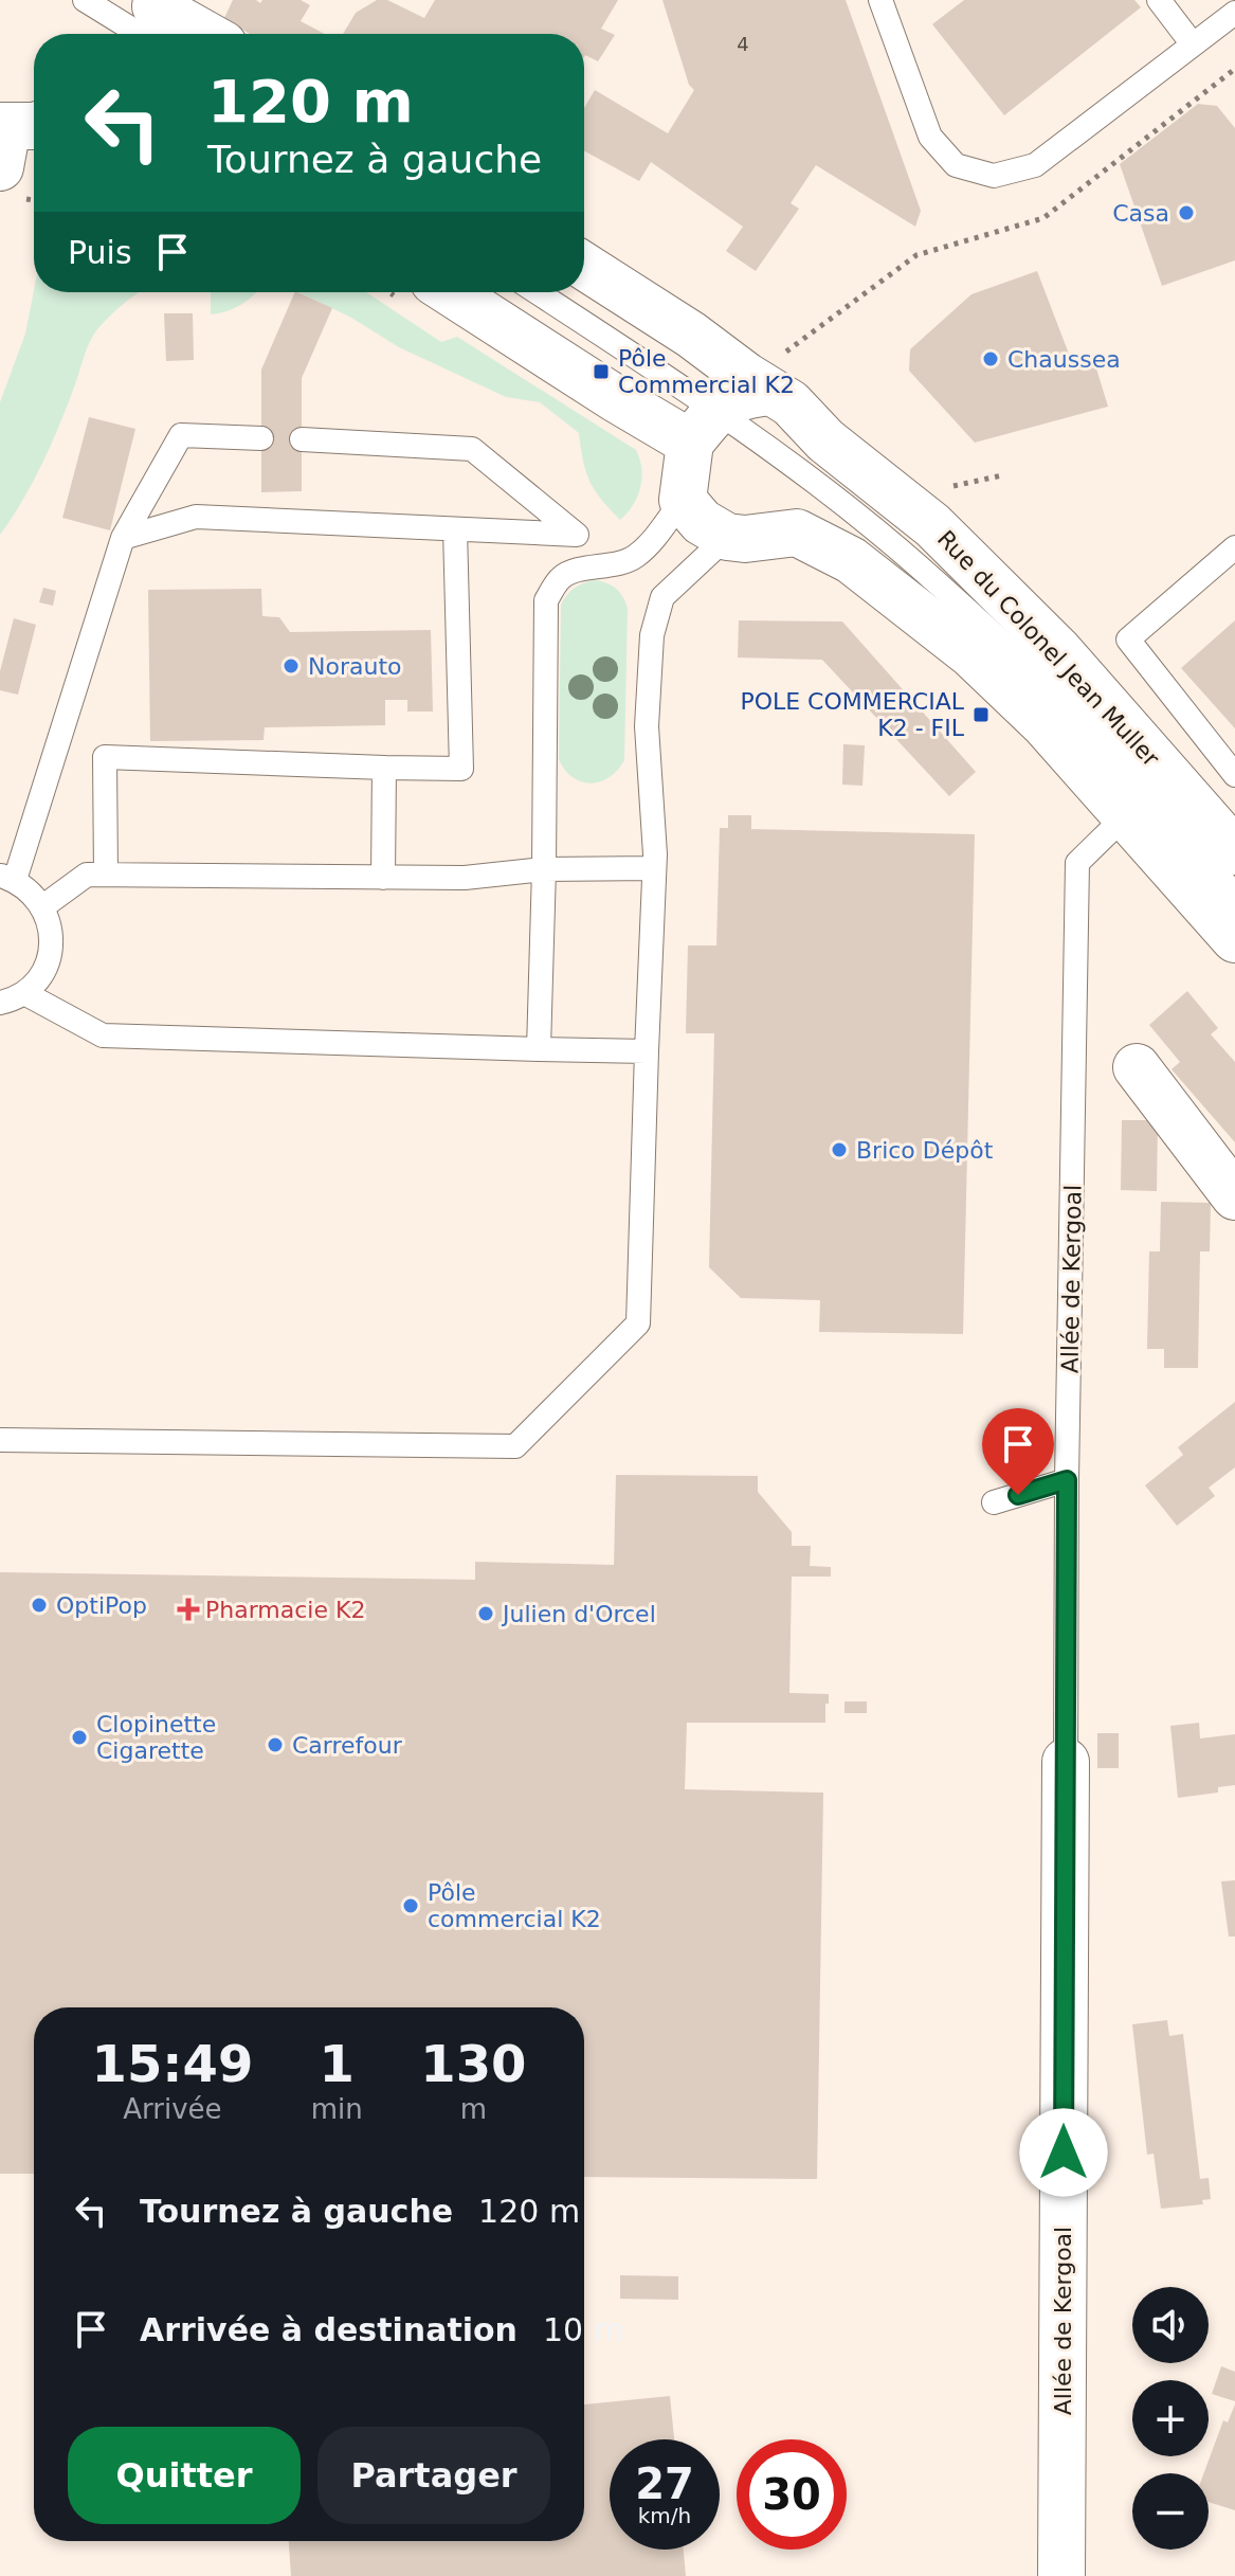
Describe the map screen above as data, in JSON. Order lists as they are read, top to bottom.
{
  "streets": {
    "main road": ["Rue du Colonel Jean Muller", "Allée de Kergoal"]
  },
  "places": {
    "other": [
      "Casa",
      "Chaussea",
      "Norauto",
      "Brico Dépôt",
      "OptiPop",
      "Julien d'Orcel",
      "Clopinette Cigarette",
      "Carrefour",
      "Pôle commercial K2"
    ],
    "transit": ["Pôle Commercial K2", "POLE COMMERCIAL K2 - FIL"],
    "health": ["Pharmacie K2"]
  },
  "house_numbers": ["4"],
  "page": {
    "turn": ["120 m", "Tournez à gauche"],
    "then": "Puis",
    "eta": [
      "15:49",
      "Arrivée",
      "1",
      "min",
      "130",
      "m"
    ],
    "list": [
      {
        "name": "Tournez à gauche",
        "value": "120 m"
      },
      {
        "name": "Arrivée à destination",
        "value": "10 m"
      }
    ],
    "map_buttons": ["+", "−"],
    "buttons": ["Quitter", "Partager"],
    "speed": "27 km/h",
    "limit": "30"
  }
}
